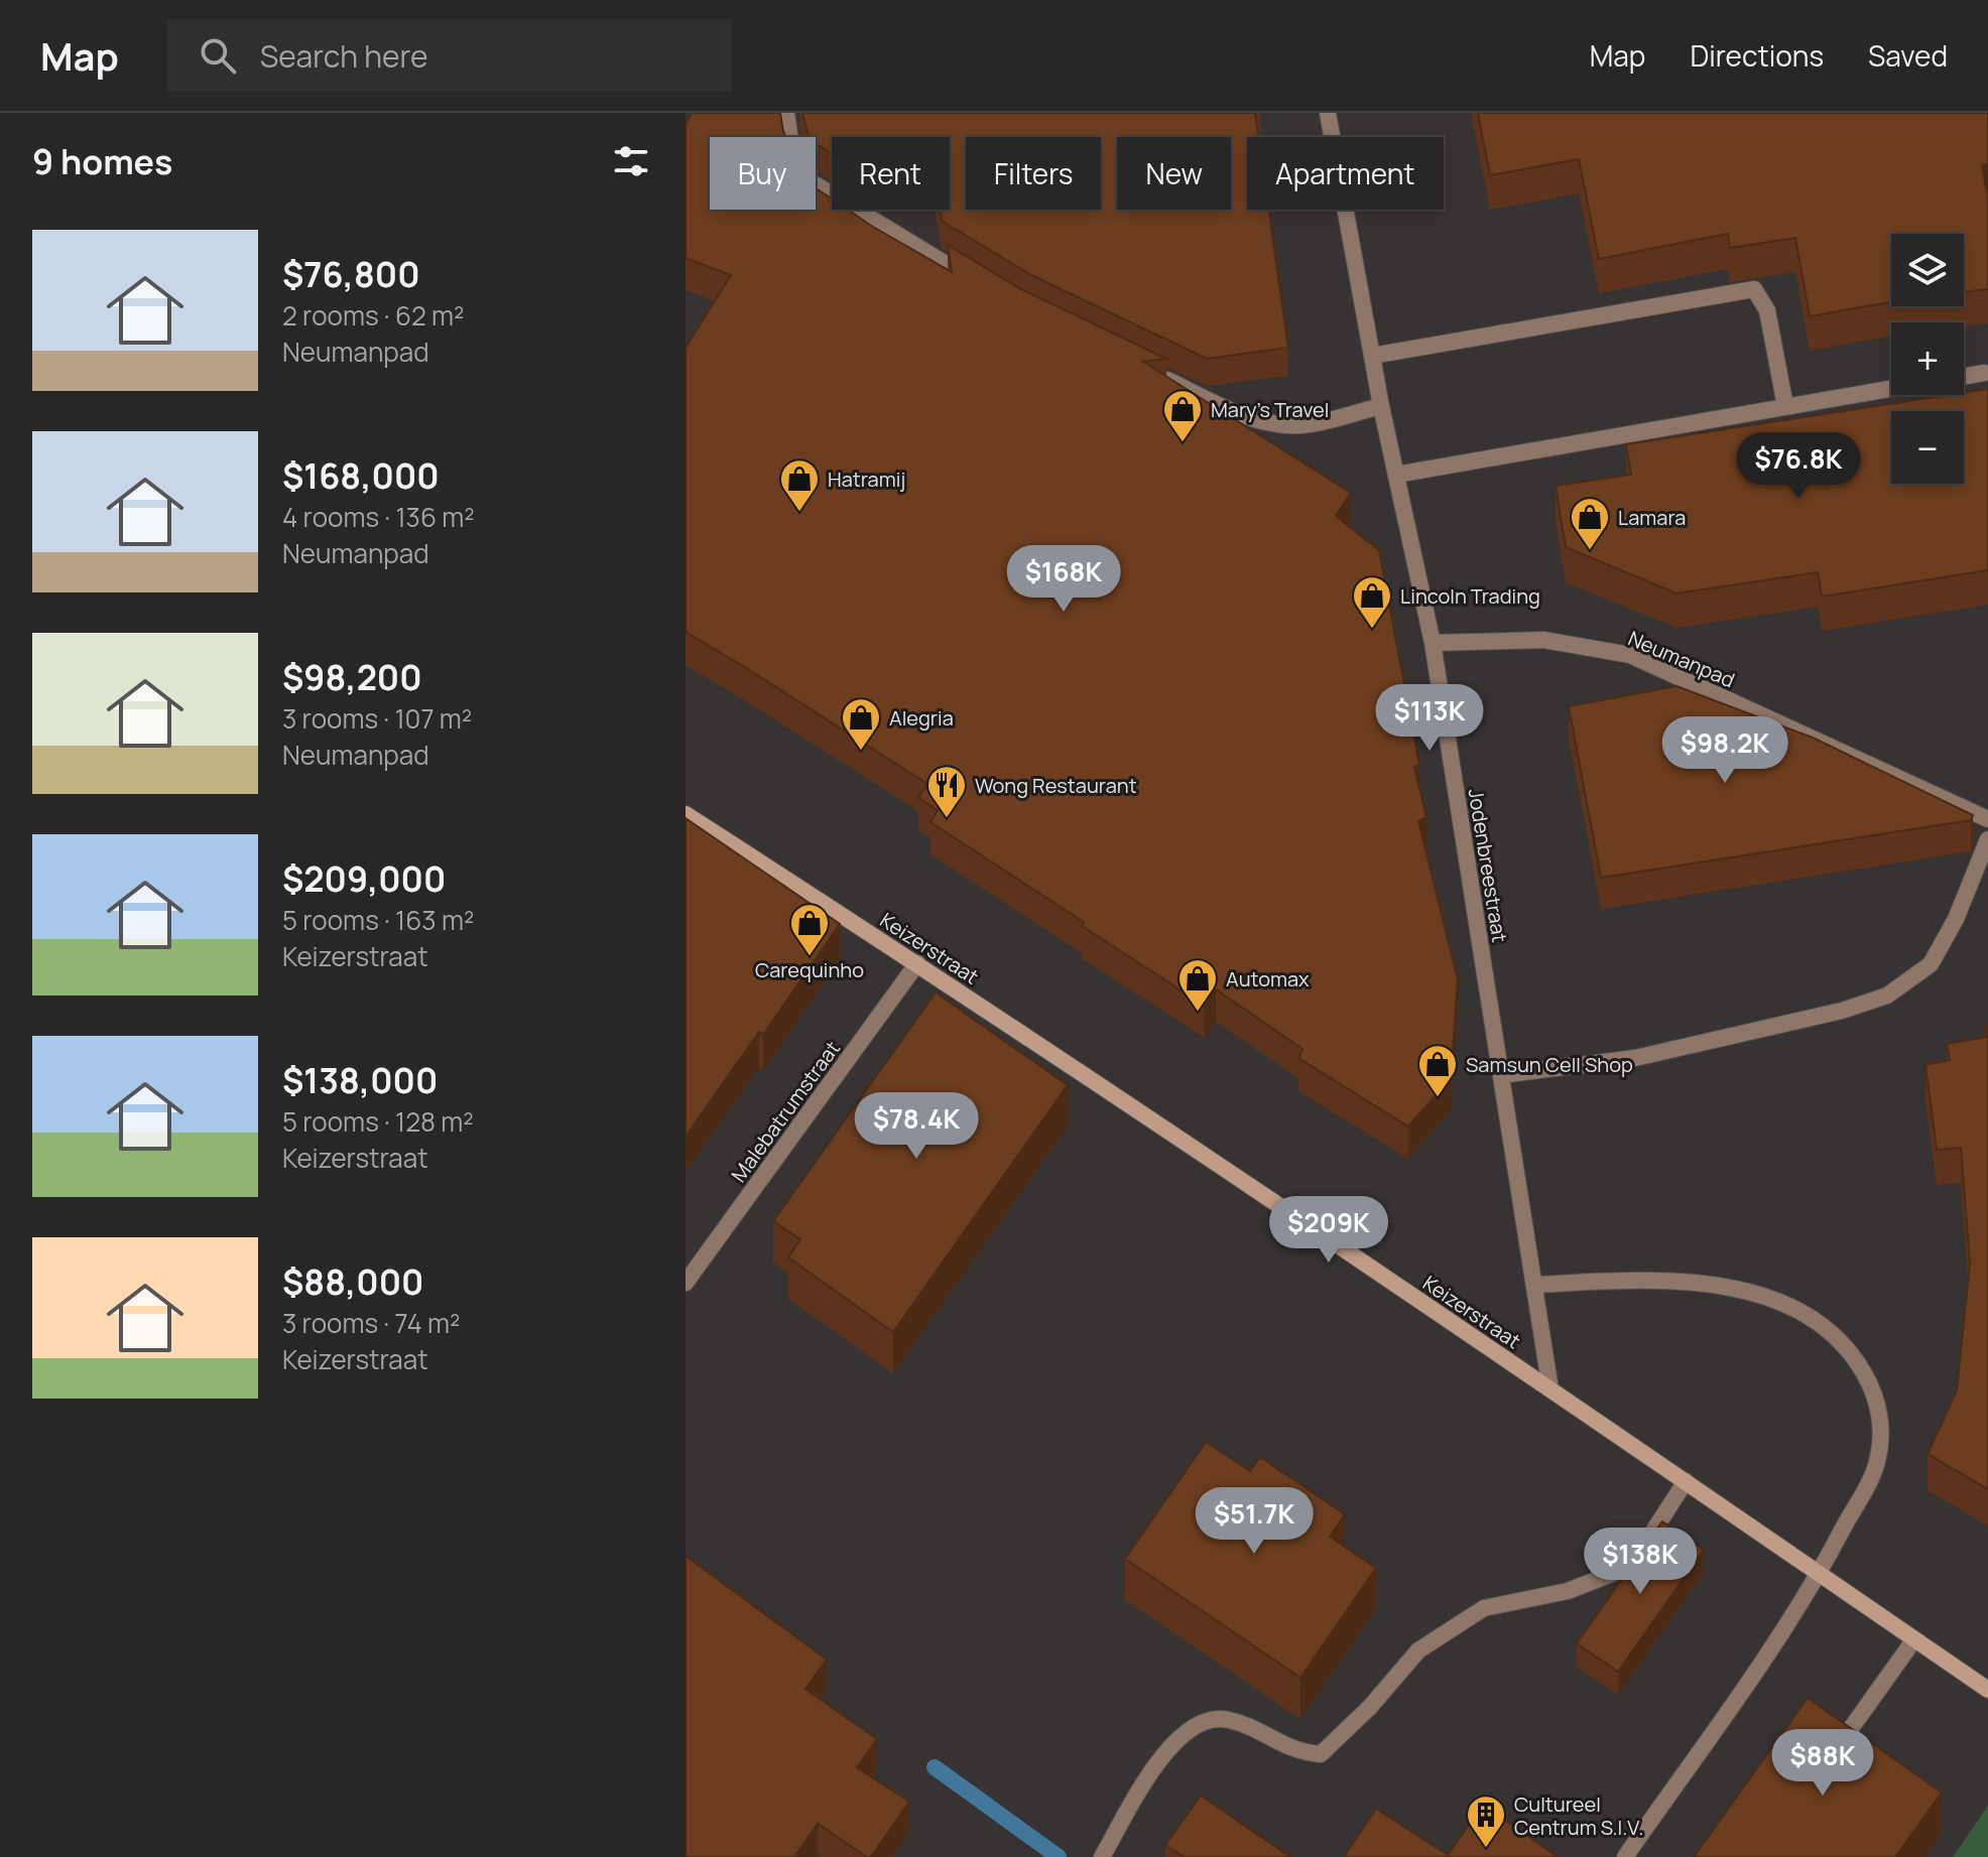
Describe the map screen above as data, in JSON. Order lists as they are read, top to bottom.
{
  "streets": {
    "main road": ["Keizerstraat"],
    "street": ["Neumanpad", "Jodenbreestraat", "Malebatrumstraat"]
  },
  "crossings": [
    ["Neumanpad", "Jodenbreestraat"],
    ["Jodenbreestraat", "Keizerstraat"],
    ["Keizerstraat", "Malebatrumstraat"]
  ],
  "places": {
    "shop": [
      "Mary's Travel",
      "Hatramij",
      "Lamara",
      "Lincoln Trading",
      "Alegria",
      "Carequinho",
      "Automax",
      "Samsun Cell Shop"
    ],
    "restaurant": ["Wong Restaurant"],
    "building": ["Cultureel Centrum S.I.V."]
  },
  "page": {
    "header": "Map",
    "search": "Search here",
    "nav": ["Map", "Directions", "Saved"],
    "heading": "9 homes",
    "chip": [
      "Buy",
      "Rent",
      "Filters",
      "New",
      "Apartment"
    ],
    "list": [
      {
        "name": "$76,800",
        "note": "2 rooms · 62 m² · Neumanpad"
      },
      {
        "name": "$168,000",
        "note": "4 rooms · 136 m² · Neumanpad"
      },
      {
        "name": "$98,200",
        "note": "3 rooms · 107 m² · Neumanpad"
      },
      {
        "name": "$209,000",
        "note": "5 rooms · 163 m² · Keizerstraat"
      },
      {
        "name": "$138,000",
        "note": "5 rooms · 128 m² · Keizerstraat"
      },
      {
        "name": "$88,000",
        "note": "3 rooms · 74 m² · Keizerstraat"
      }
    ],
    "map_buttons": ["+", "−"],
    "price": [
      "$76.8K",
      "$168K",
      "$113K",
      "$98.2K",
      "$78.4K",
      "$209K",
      "$51.7K",
      "$138K",
      "$88K"
    ]
  }
}
